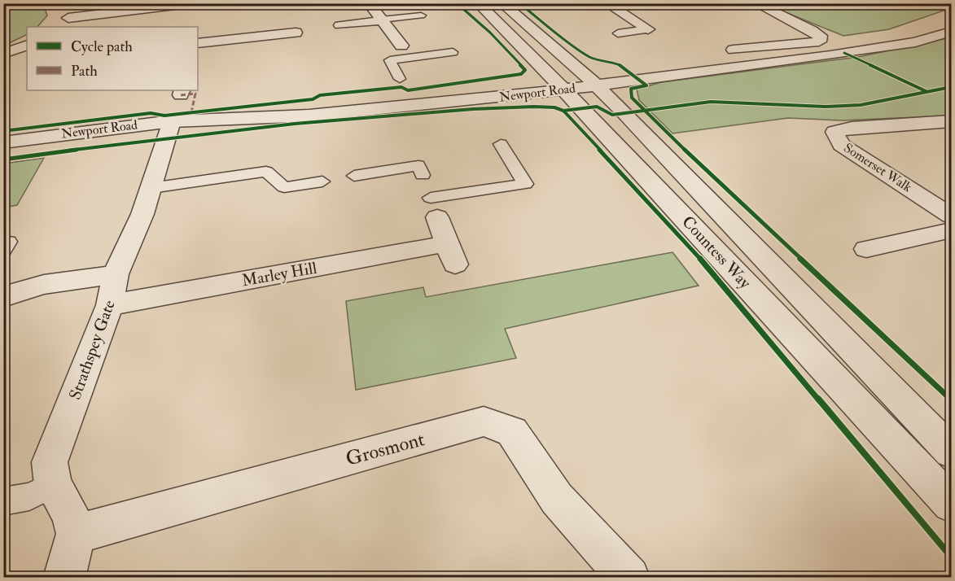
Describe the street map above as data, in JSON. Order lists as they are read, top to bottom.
{
  "streets": {
    "street": [
      "Newport Road",
      "Somerset Walk",
      "Countess Way",
      "Marley Hill",
      "Strathspey Gate",
      "Grosmont"
    ]
  },
  "crossings": [
    ["Newport Road", "Countess Way"],
    ["Newport Road", "Strathspey Gate"],
    ["Marley Hill", "Strathspey Gate"],
    ["Strathspey Gate", "Grosmont"]
  ],
  "legend": ["Cycle path", "Path"]
}
